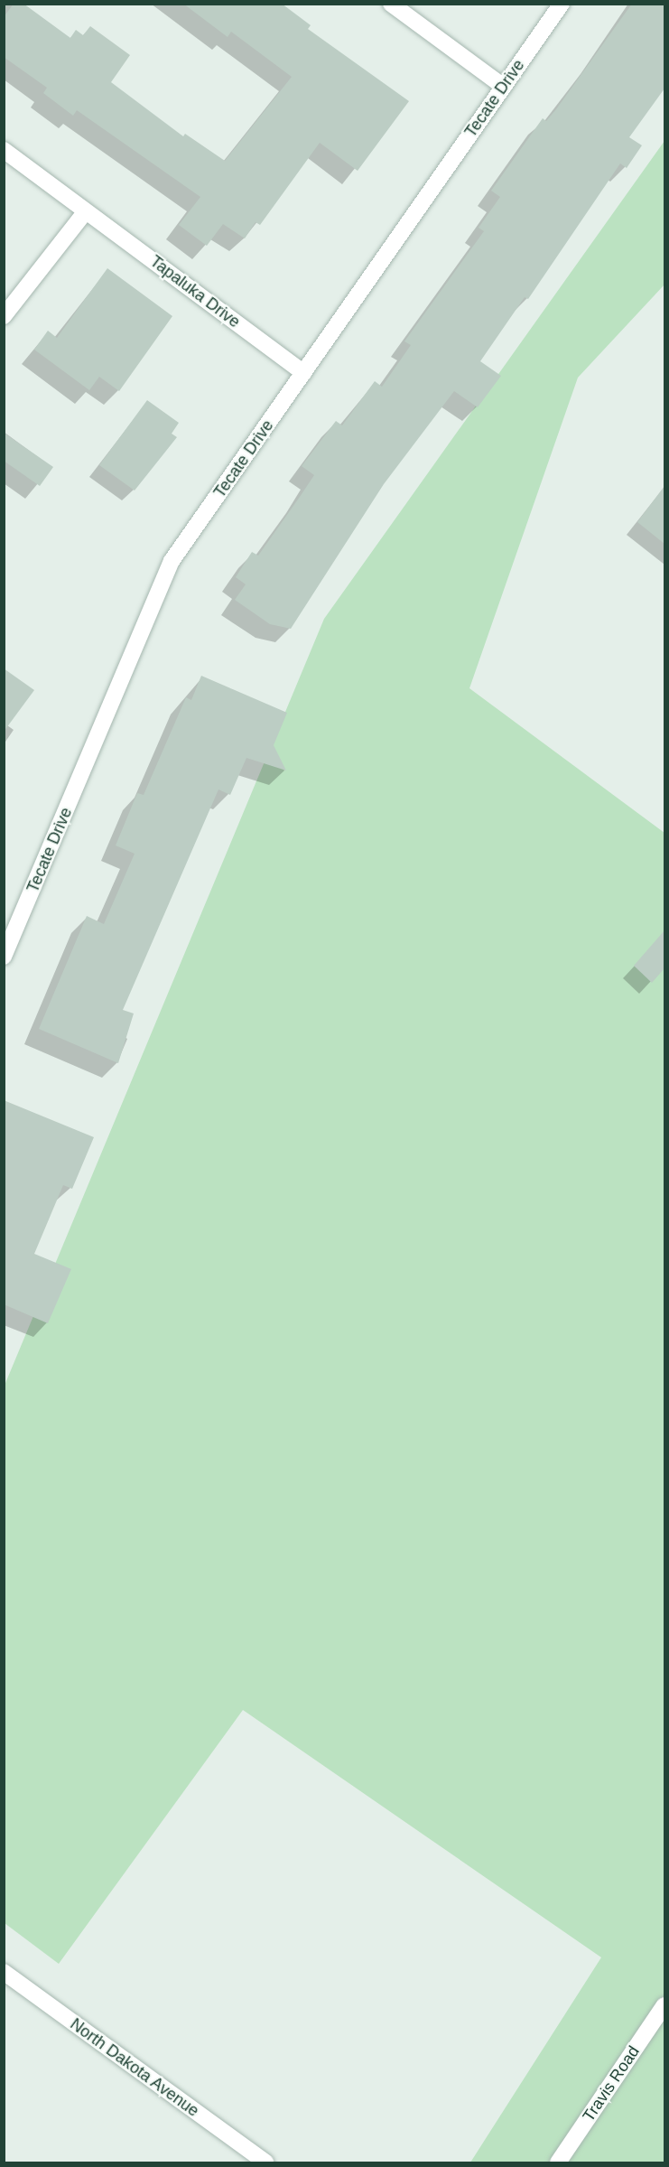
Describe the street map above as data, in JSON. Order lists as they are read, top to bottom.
{
  "streets": {
    "street": [
      "Tecate Drive",
      "Tapaluka Drive",
      "North Dakota Avenue",
      "Travis Road"
    ]
  },
  "crossings": [
    ["Tecate Drive", "Tapaluka Drive"]
  ]
}
